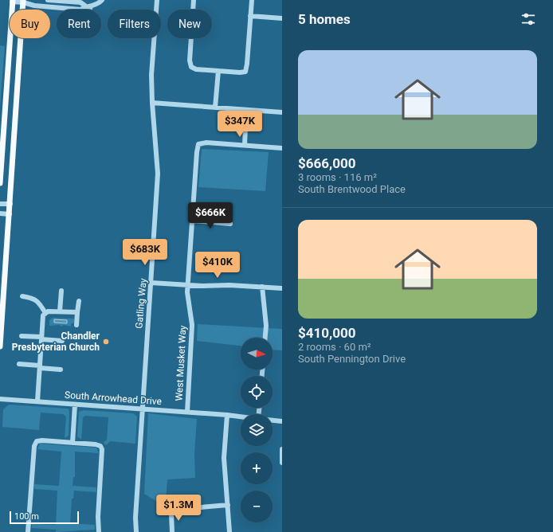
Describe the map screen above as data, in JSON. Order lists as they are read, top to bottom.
{
  "streets": {
    "street": ["Gatling Way", "West Musket Way", "South Arrowhead Drive"]
  },
  "crossings": [
    ["Gatling Way", "South Arrowhead Drive"],
    ["West Musket Way", "South Arrowhead Drive"]
  ],
  "places": ["Chandler Presbyterian Church"],
  "scale_bar": "100 m",
  "north": "right",
  "page": {
    "heading": "5 homes",
    "chip": [
      "Buy",
      "Rent",
      "Filters",
      "New"
    ],
    "list": [
      {
        "name": "$666,000",
        "note": "3 rooms · 116 m² · South Brentwood Place"
      },
      {
        "name": "$410,000",
        "note": "2 rooms · 60 m² · South Pennington Drive"
      }
    ],
    "price": [
      "$347K",
      "$666K",
      "$683K",
      "$410K",
      "$1.3M"
    ],
    "map_buttons": ["+", "−"],
    "scale": "100 m"
  }
}
